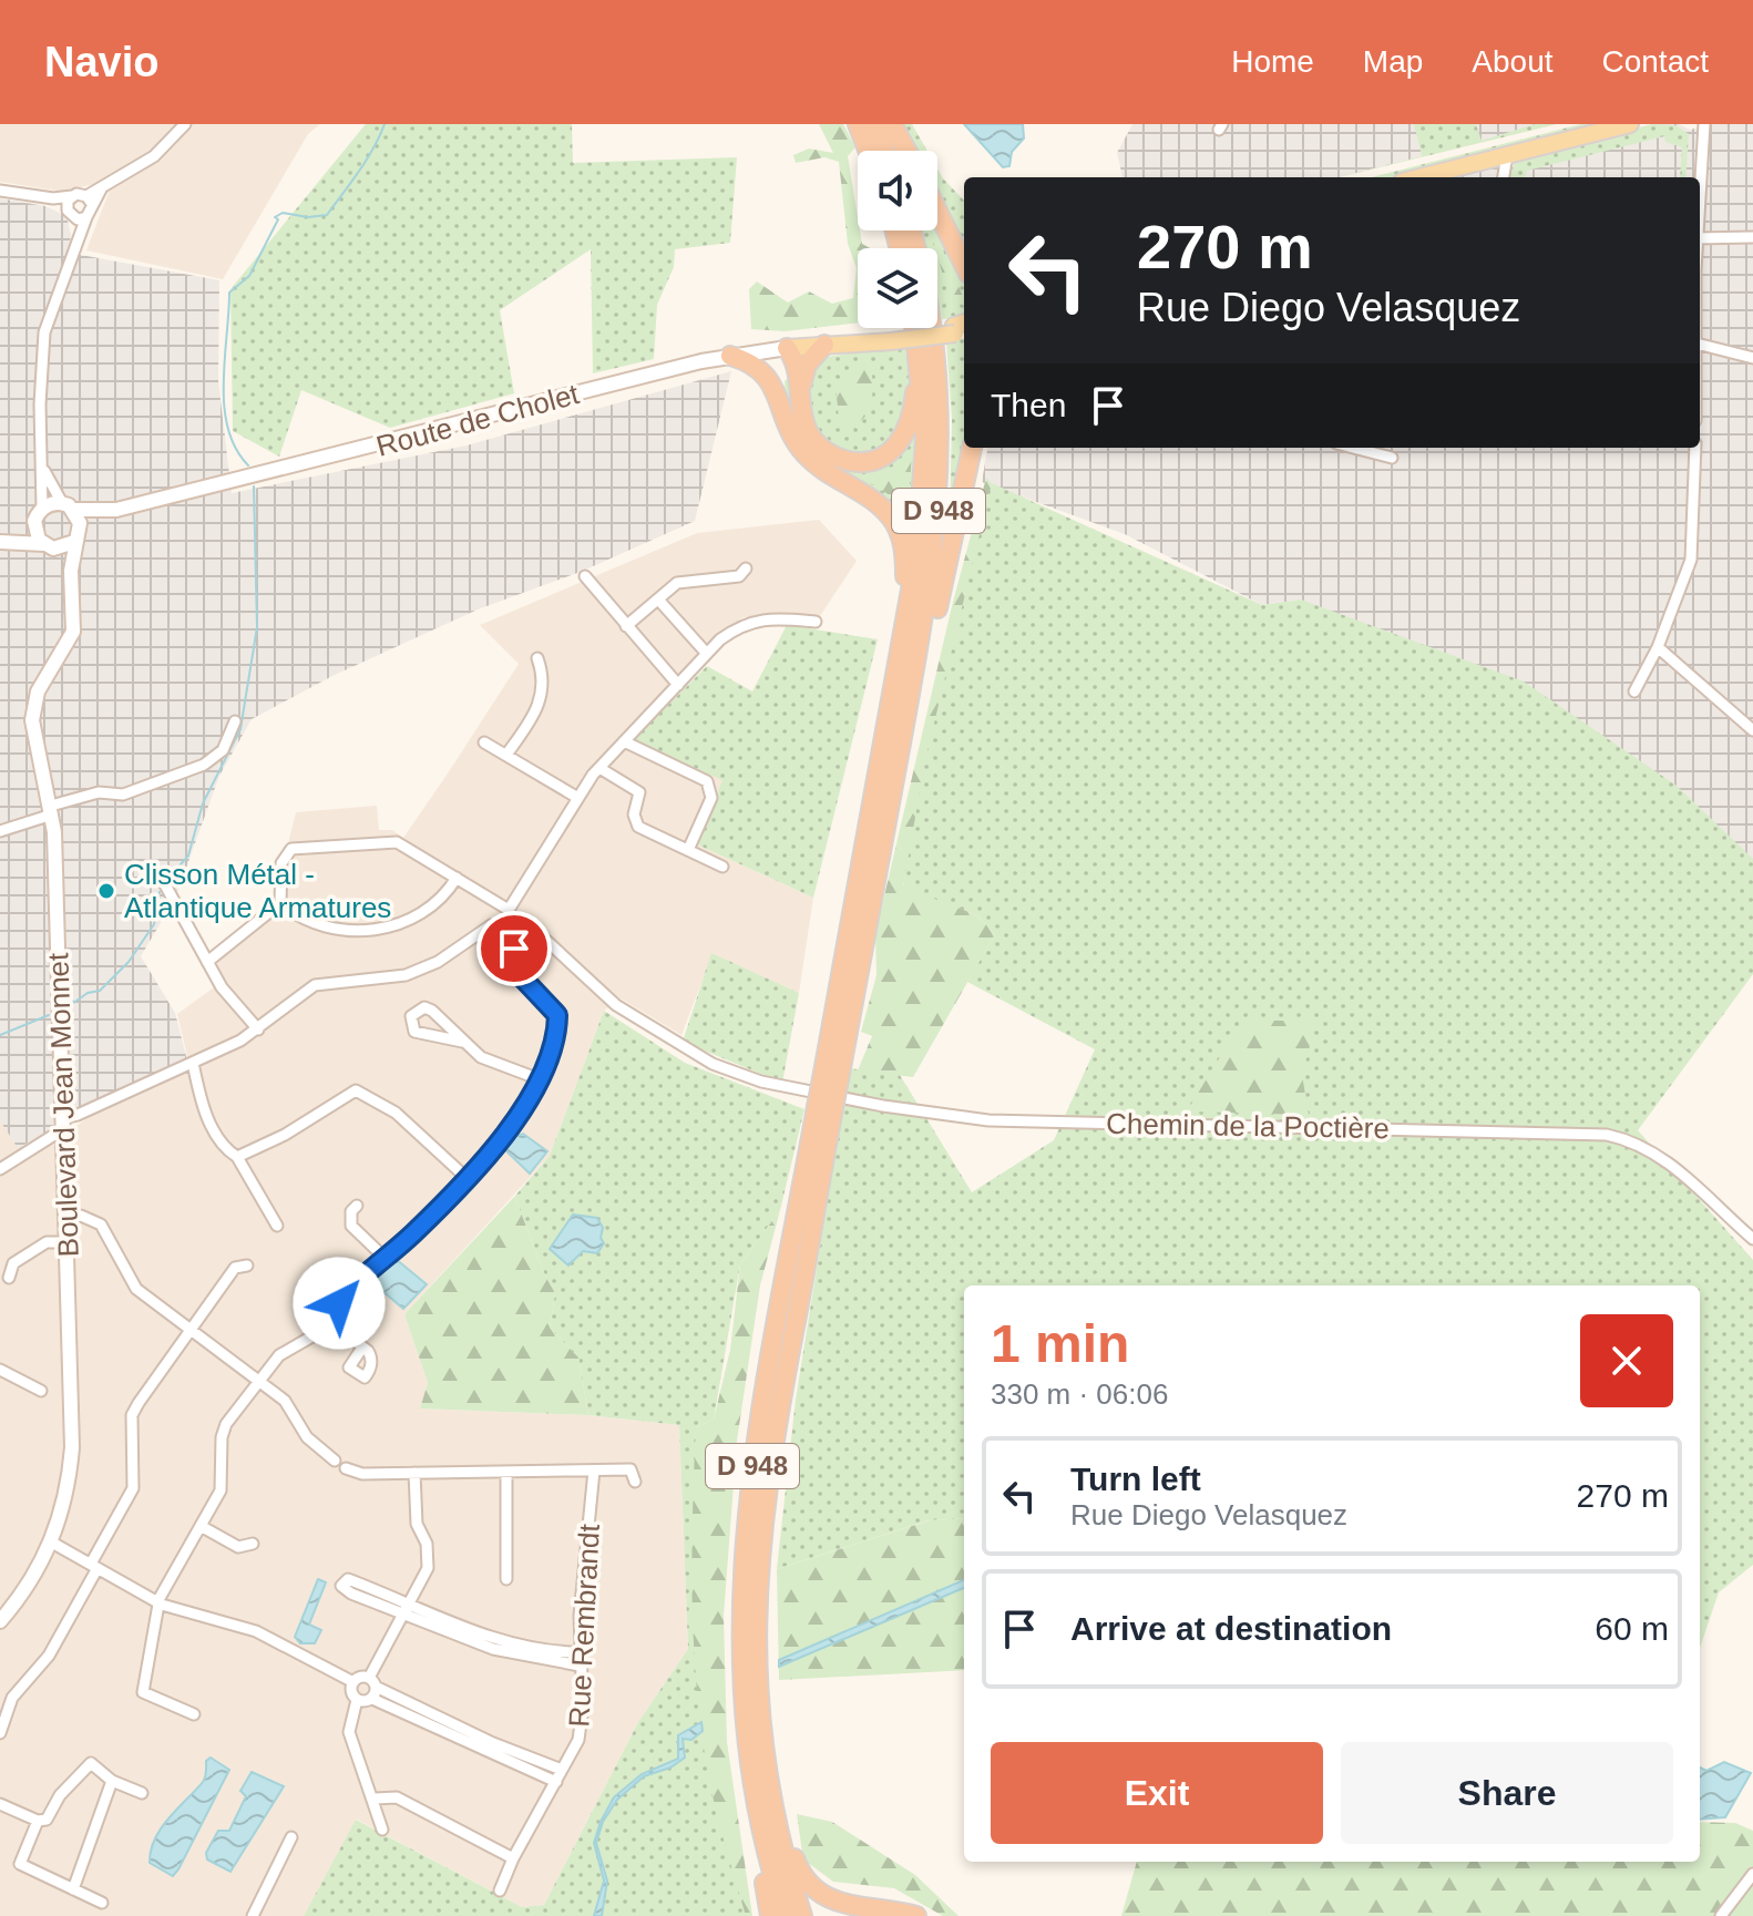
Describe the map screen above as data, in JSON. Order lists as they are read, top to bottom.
{
  "streets": {
    "highway": ["D 948"],
    "main road": ["Route de Cholet", "Boulevard Jean Monnet"],
    "street": ["Chemin de la Poctière", "Rue Rembrandt"]
  },
  "crossings": [
    ["Route de Cholet", "Boulevard Jean Monnet"]
  ],
  "places": ["Clisson Métal - Atlantique Armatures"],
  "page": {
    "header": "Navio",
    "nav": [
      "Home",
      "Map",
      "About",
      "Contact"
    ],
    "turn": ["270 m", "Rue Diego Velasquez"],
    "then": "Then",
    "heading": ["1 min", "330 m · 06:06"],
    "list": [
      {
        "name": "Turn left",
        "note": "Rue Diego Velasquez",
        "value": "270 m"
      },
      {
        "name": "Arrive at destination",
        "value": "60 m"
      }
    ],
    "buttons": ["Exit", "Share"]
  }
}
